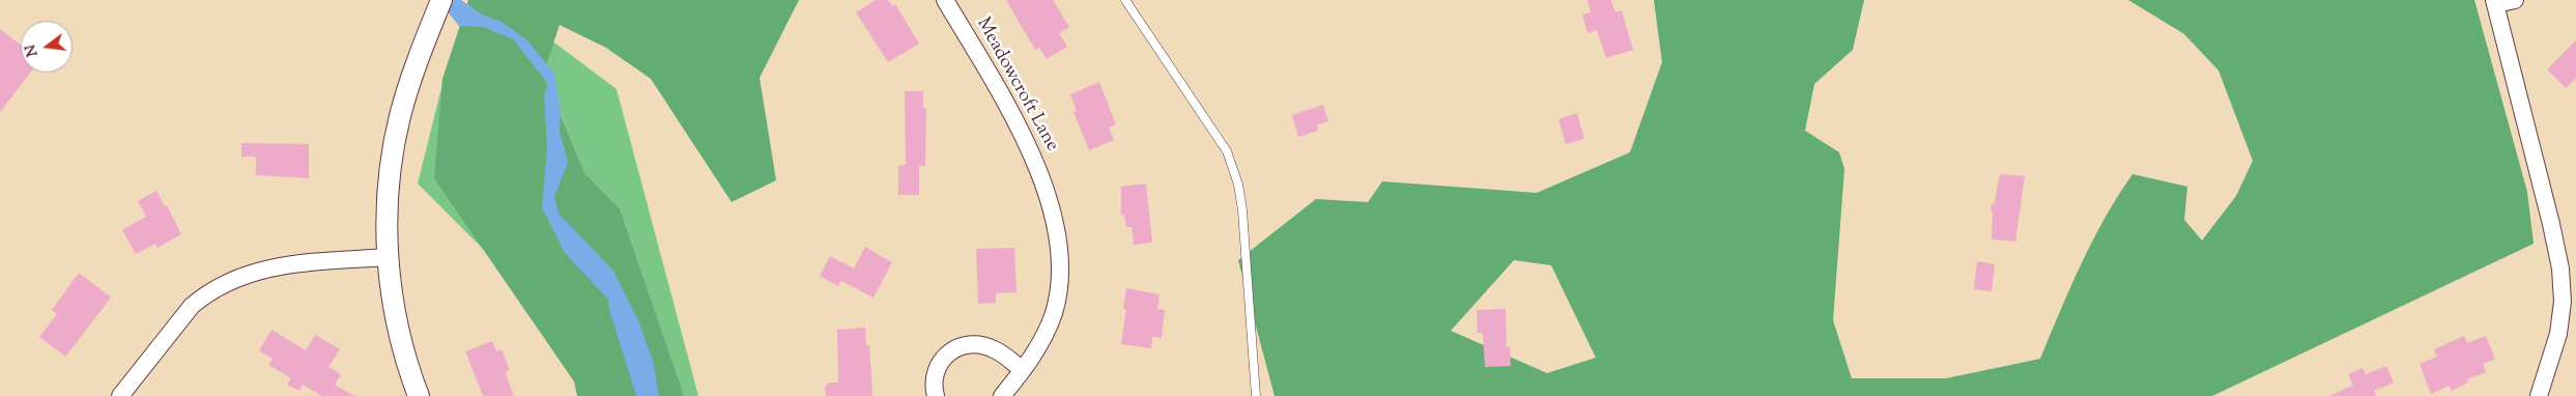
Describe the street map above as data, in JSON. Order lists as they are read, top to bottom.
{
  "streets": {
    "street": ["Meadowcroft Lane"]
  },
  "north": "left"
}
